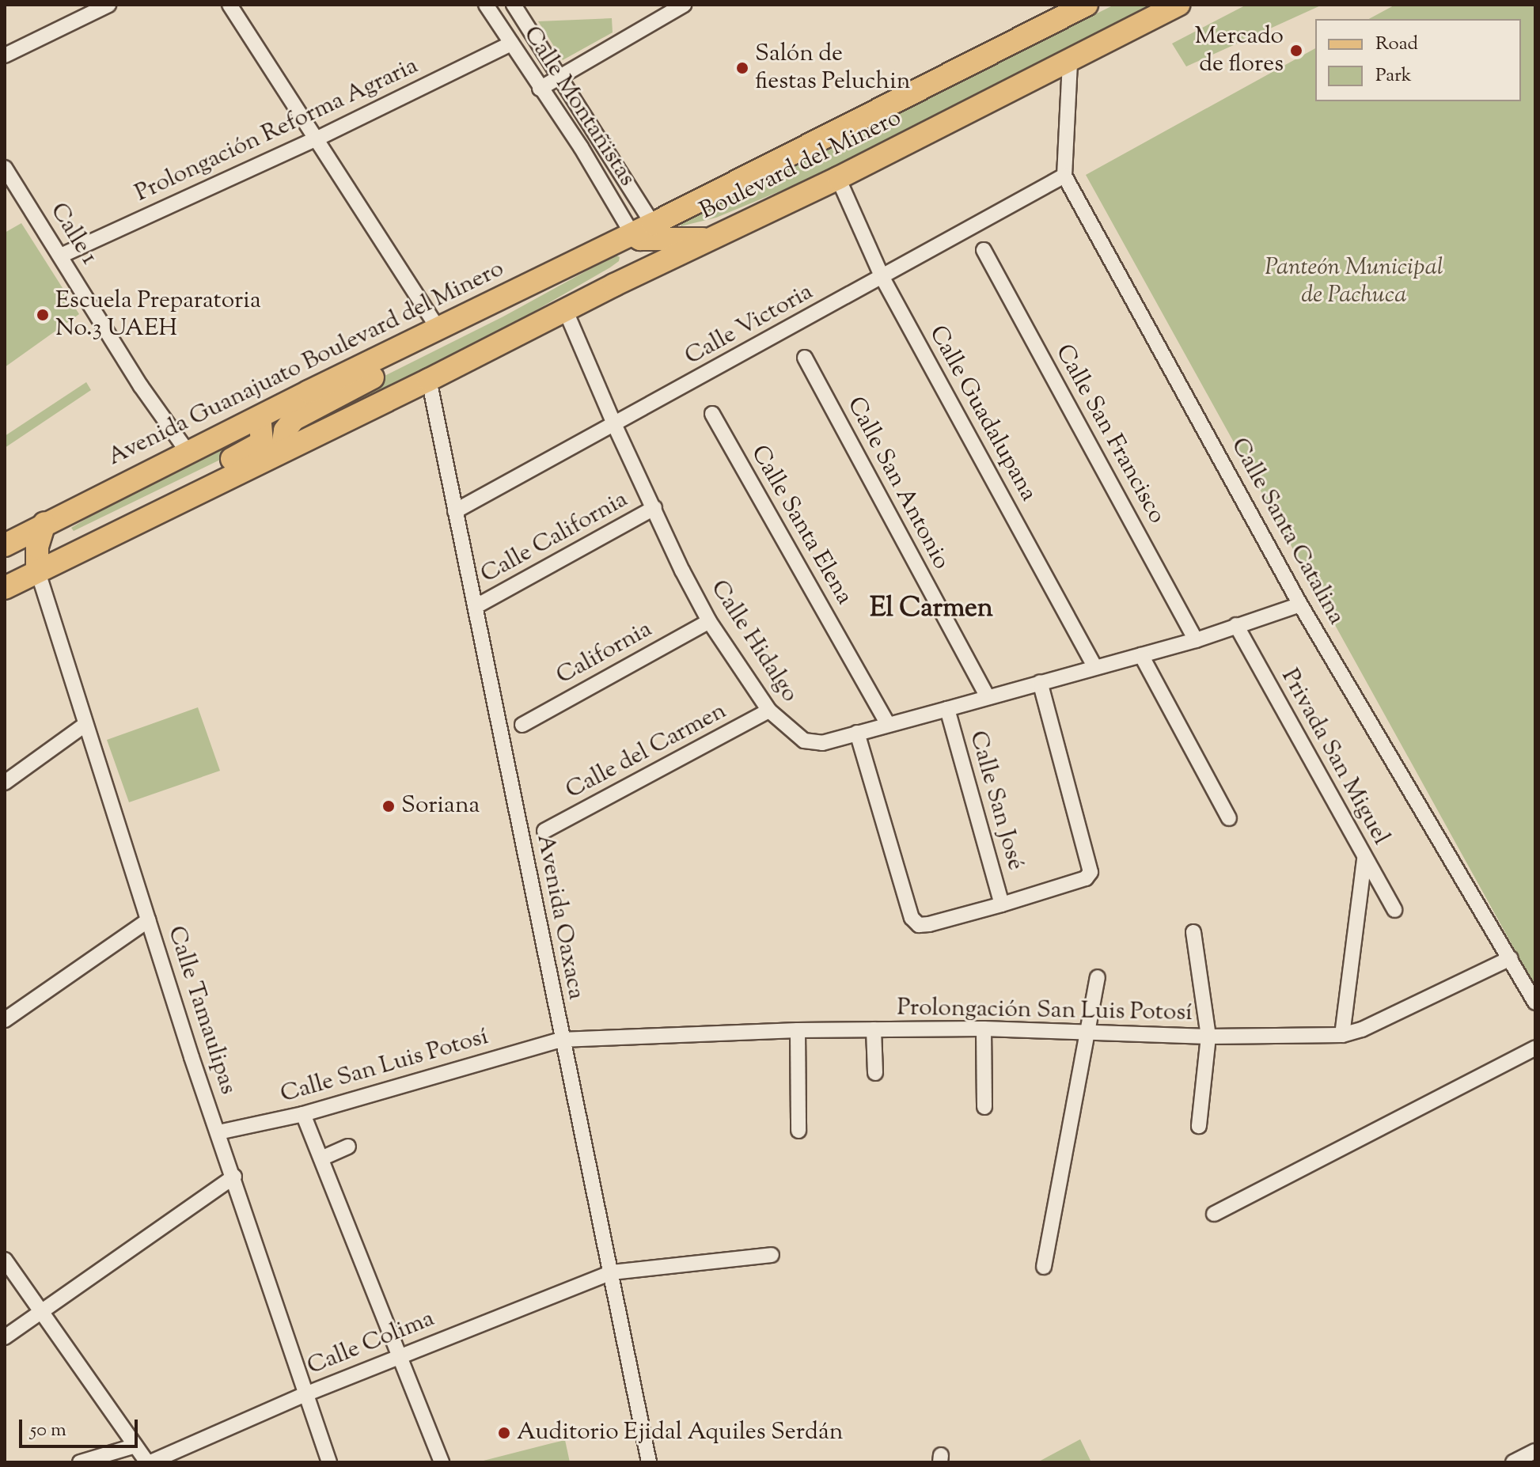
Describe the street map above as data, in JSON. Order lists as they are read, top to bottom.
{
  "streets": {
    "main road": ["Boulevard del Minero", "Avenida Guanajuato Boulevard del Minero"],
    "street": [
      "Calle Montañistas",
      "Prolongación Reforma Agraria",
      "Calle 1",
      "Calle Victoria",
      "Calle Guadalupana",
      "Calle San Francisco",
      "Calle San Antonio",
      "Calle Santa Elena",
      "Calle Santa Catalina",
      "Calle California",
      "Calle Hidalgo",
      "California",
      "Calle del Carmen",
      "Privada San Miguel",
      "Calle San José",
      "Avenida Oaxaca",
      "Calle Tamaulipas",
      "Prolongación San Luis Potosí",
      "Calle San Luis Potosí",
      "Calle Colima"
    ]
  },
  "crossings": [
    ["Calle Montañistas", "Prolongación Reforma Agraria"],
    ["Calle Montañistas", "Boulevard del Minero"],
    ["Calle Montañistas", "Avenida Guanajuato Boulevard del Minero"],
    ["Prolongación Reforma Agraria", "Calle 1"],
    ["Boulevard del Minero", "Avenida Guanajuato Boulevard del Minero"],
    ["Boulevard del Minero", "Calle Guadalupana"],
    ["Calle 1", "Avenida Guanajuato Boulevard del Minero"],
    ["Calle Victoria", "Calle Guadalupana"],
    ["Calle Victoria", "Calle Santa Catalina"],
    ["Calle Victoria", "Calle Hidalgo"],
    ["Calle Victoria", "Avenida Oaxaca"],
    ["Calle Guadalupana", "Calle Hidalgo"],
    ["Calle San Antonio", "Calle Hidalgo"],
    ["Calle Santa Elena", "Calle Hidalgo"],
    ["Calle Santa Catalina", "Prolongación San Luis Potosí"],
    ["Calle California", "Calle Hidalgo"],
    ["Calle California", "Avenida Oaxaca"],
    ["Calle Hidalgo", "California"],
    ["Calle Hidalgo", "Calle del Carmen"],
    ["Calle Hidalgo", "Calle San José"],
    ["Avenida Oaxaca", "Prolongación San Luis Potosí"],
    ["Avenida Oaxaca", "Calle San Luis Potosí"],
    ["Avenida Oaxaca", "Calle Colima"],
    ["Calle Tamaulipas", "Calle San Luis Potosí"],
    ["Calle Tamaulipas", "Calle Colima"],
    ["Prolongación San Luis Potosí", "Calle San Luis Potosí"]
  ],
  "districts": ["El Carmen"],
  "parks": ["Panteón Municipal de Pachuca"],
  "places": [
    "Mercado de flores",
    "Salón de fiestas Peluchin",
    "Escuela Preparatoria No.3 UAEH",
    "Soriana",
    "Auditorio Ejidal Aquiles Serdán"
  ],
  "legend": ["Road", "Park"],
  "scale_bar": "50 m"
}
